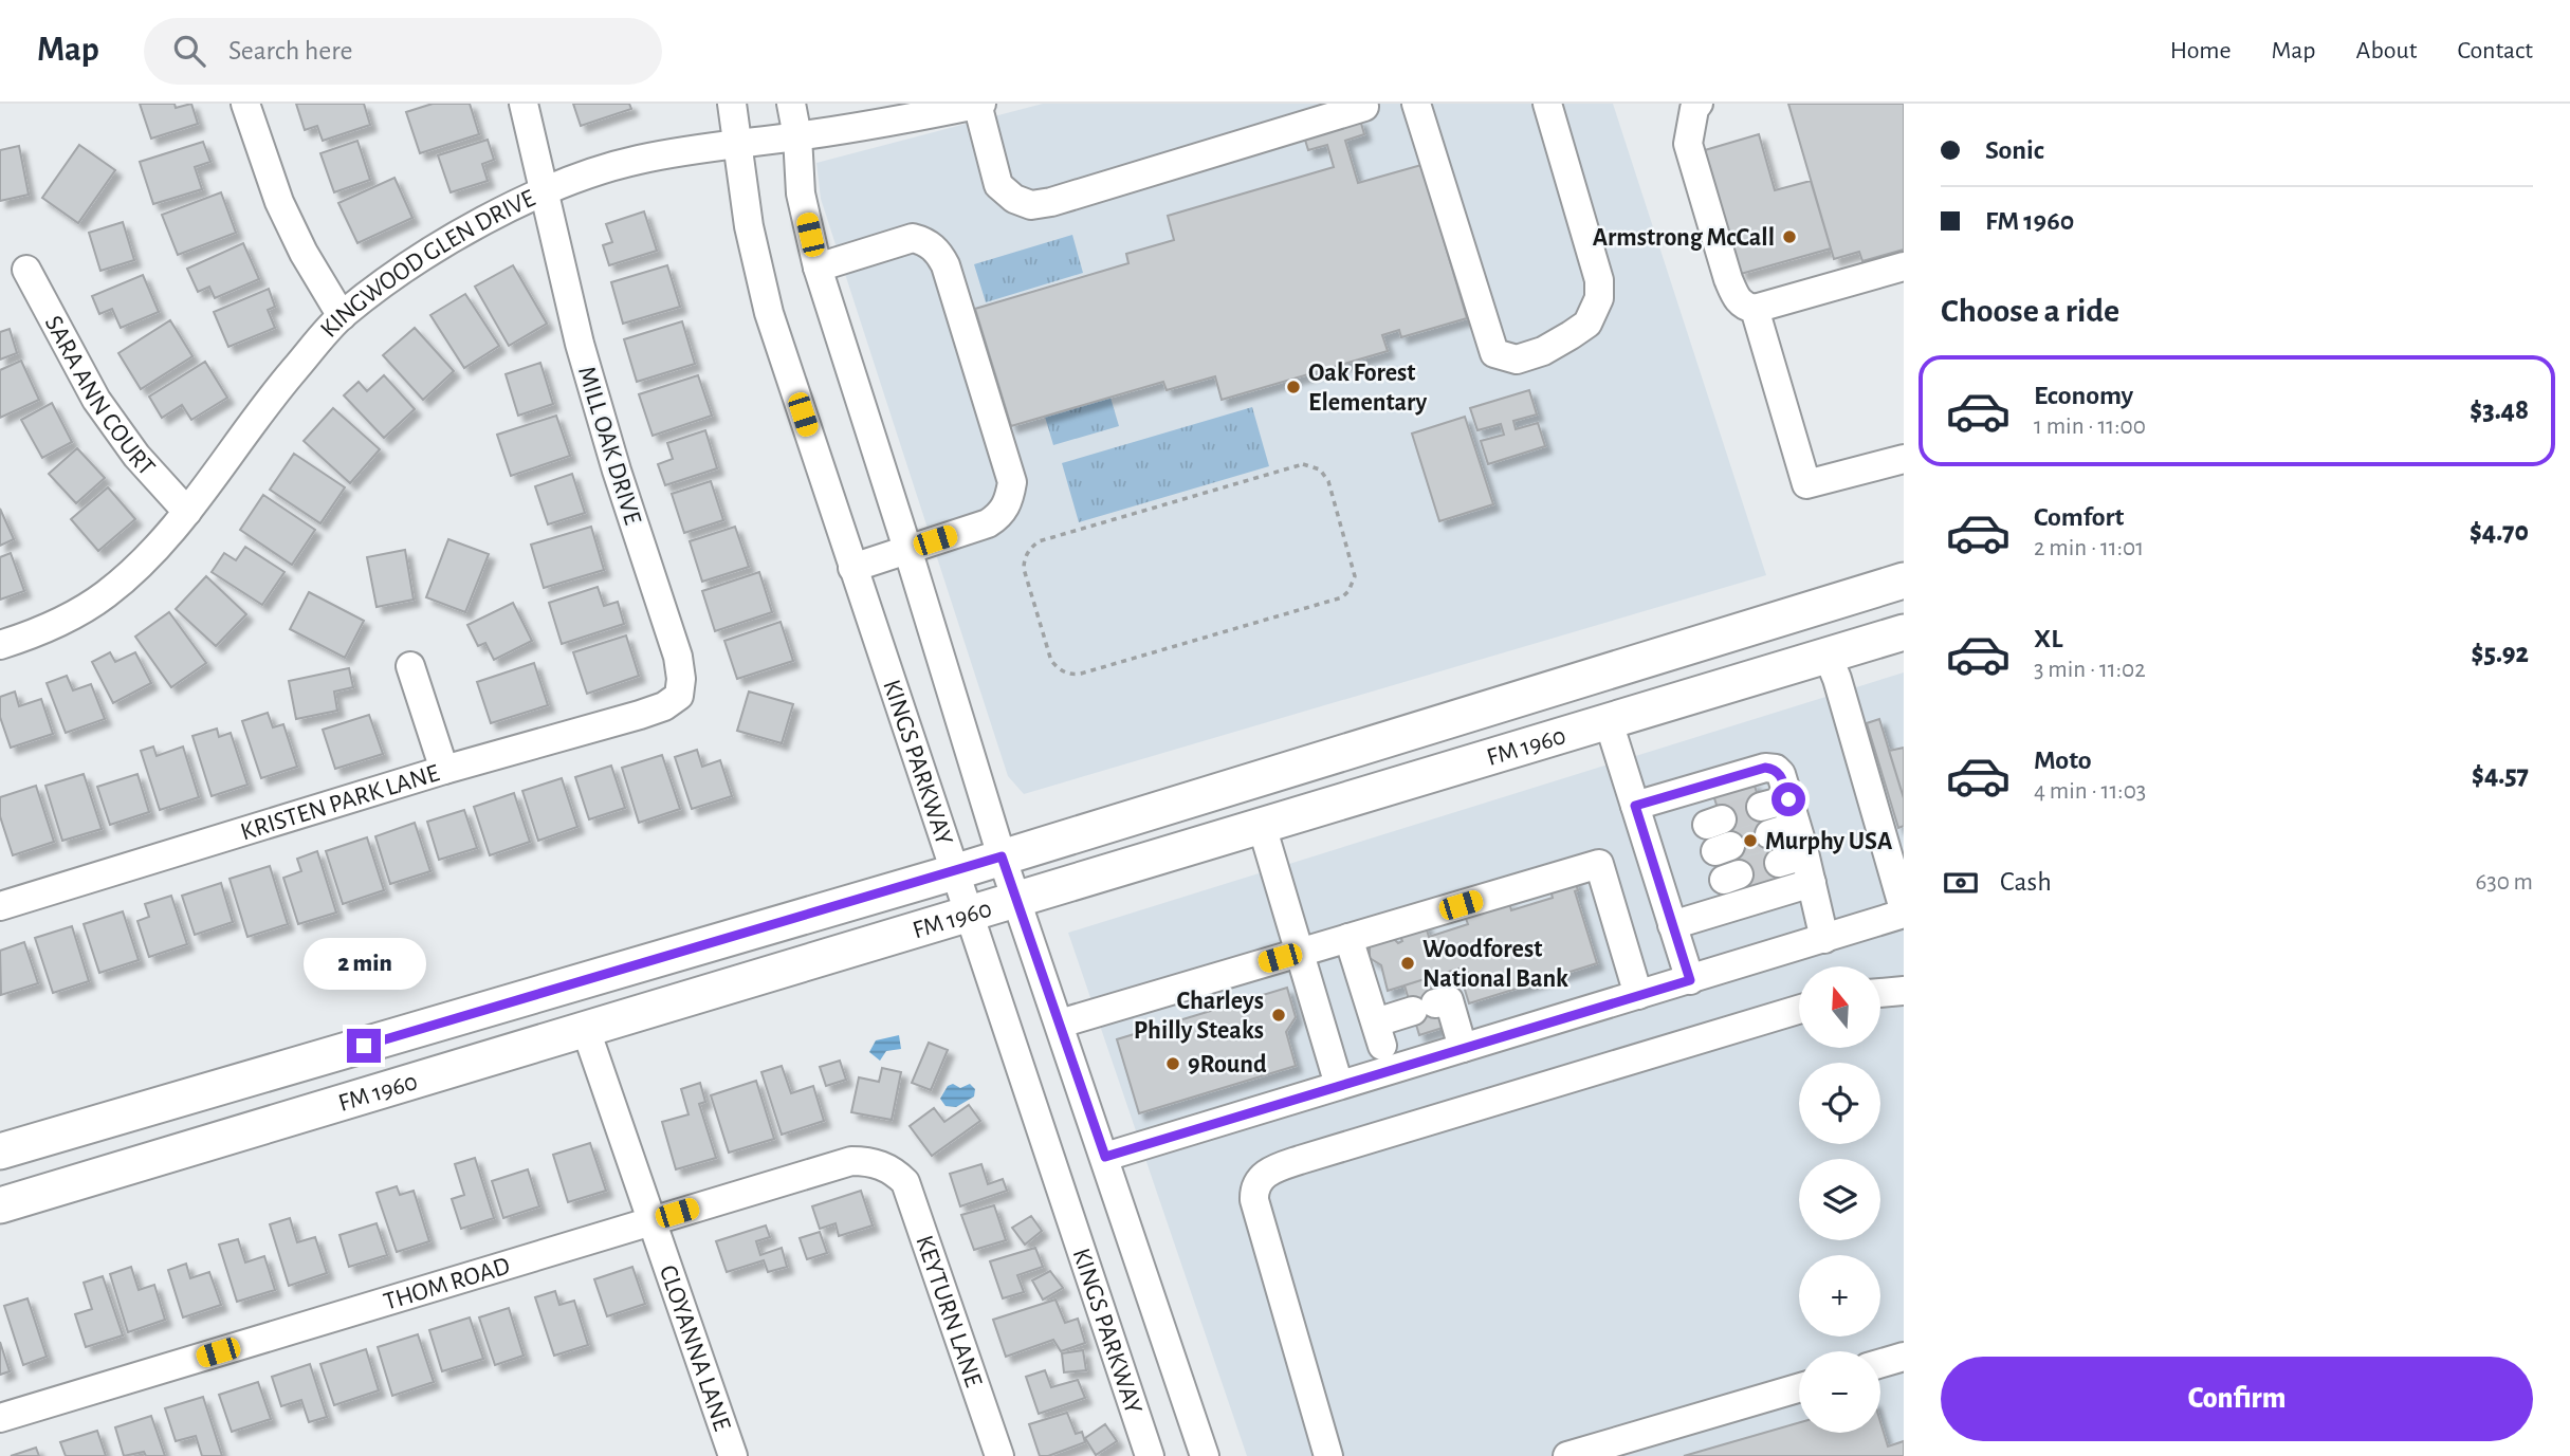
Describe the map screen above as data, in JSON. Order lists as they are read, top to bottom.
{
  "streets": {
    "main road": ["FM 1960"],
    "street": [
      "KINGWOOD GLEN DRIVE",
      "SARA ANN COURT",
      "MILL OAK DRIVE",
      "KINGS PARKWAY",
      "KRISTEN PARK LANE",
      "THOM ROAD",
      "KEYTURN LANE",
      "CLOYANNA LANE"
    ]
  },
  "crossings": [
    ["KINGWOOD GLEN DRIVE", "SARA ANN COURT"],
    ["KINGWOOD GLEN DRIVE", "MILL OAK DRIVE"],
    ["KINGWOOD GLEN DRIVE", "KINGS PARKWAY"],
    ["MILL OAK DRIVE", "KRISTEN PARK LANE"],
    ["FM 1960", "KINGS PARKWAY"],
    ["FM 1960", "CLOYANNA LANE"],
    ["THOM ROAD", "KEYTURN LANE"],
    ["THOM ROAD", "CLOYANNA LANE"]
  ],
  "places": [
    "Armstrong McCall",
    "Oak Forest Elementary",
    "Murphy USA",
    "Woodforest National Bank",
    "Charleys Philly Steaks",
    "9Round"
  ],
  "north": "top",
  "page": {
    "header": "Map",
    "search": "Search here",
    "nav": [
      "Home",
      "Map",
      "About",
      "Contact"
    ],
    "banner": ["Sonic", "FM 1960"],
    "heading": "Choose a ride",
    "list": [
      {
        "name": "Economy",
        "note": "1 min · 11:00",
        "value": "$3.48"
      },
      {
        "name": "Comfort",
        "note": "2 min · 11:01",
        "value": "$4.70"
      },
      {
        "name": "XL",
        "note": "3 min · 11:02",
        "value": "$5.92"
      },
      {
        "name": "Moto",
        "note": "4 min · 11:03",
        "value": "$4.57"
      }
    ],
    "pay": ["Cash", "630 m"],
    "bubble": "2 min",
    "map_buttons": ["+", "−"],
    "buttons": "Confirm"
  }
}
